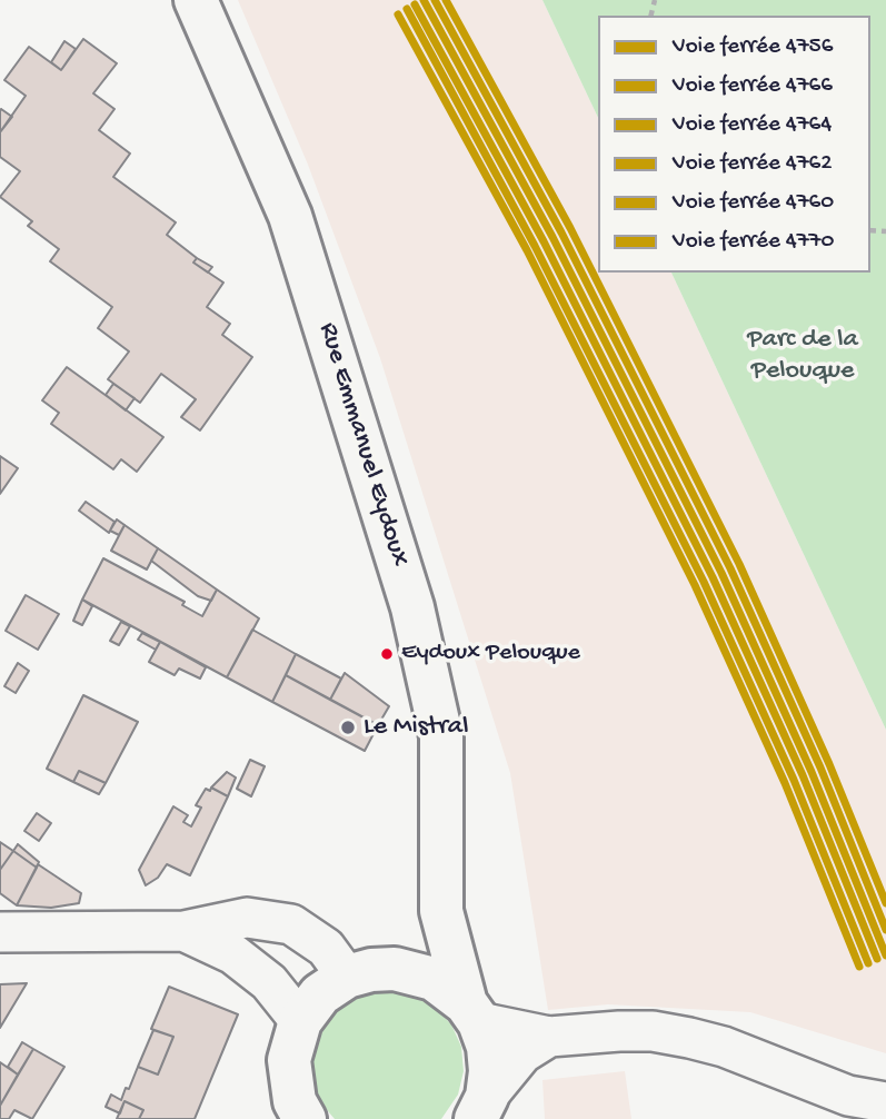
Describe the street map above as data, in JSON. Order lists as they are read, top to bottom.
{
  "streets": {
    "street": ["Rue Emmanuel Eydoux"]
  },
  "parks": ["Parc de la Pelouque"],
  "places": ["Eydoux Pelouque", "Le Mistral"],
  "lines": [
    "rail line 4756",
    "rail line 4764",
    "rail line 4760",
    "rail line 4766",
    "rail line 4762",
    "rail line 4770"
  ],
  "legend": [
    "Voie ferrée 4756",
    "Voie ferrée 4766",
    "Voie ferrée 4764",
    "Voie ferrée 4762",
    "Voie ferrée 4760",
    "Voie ferrée 4770"
  ]
}
